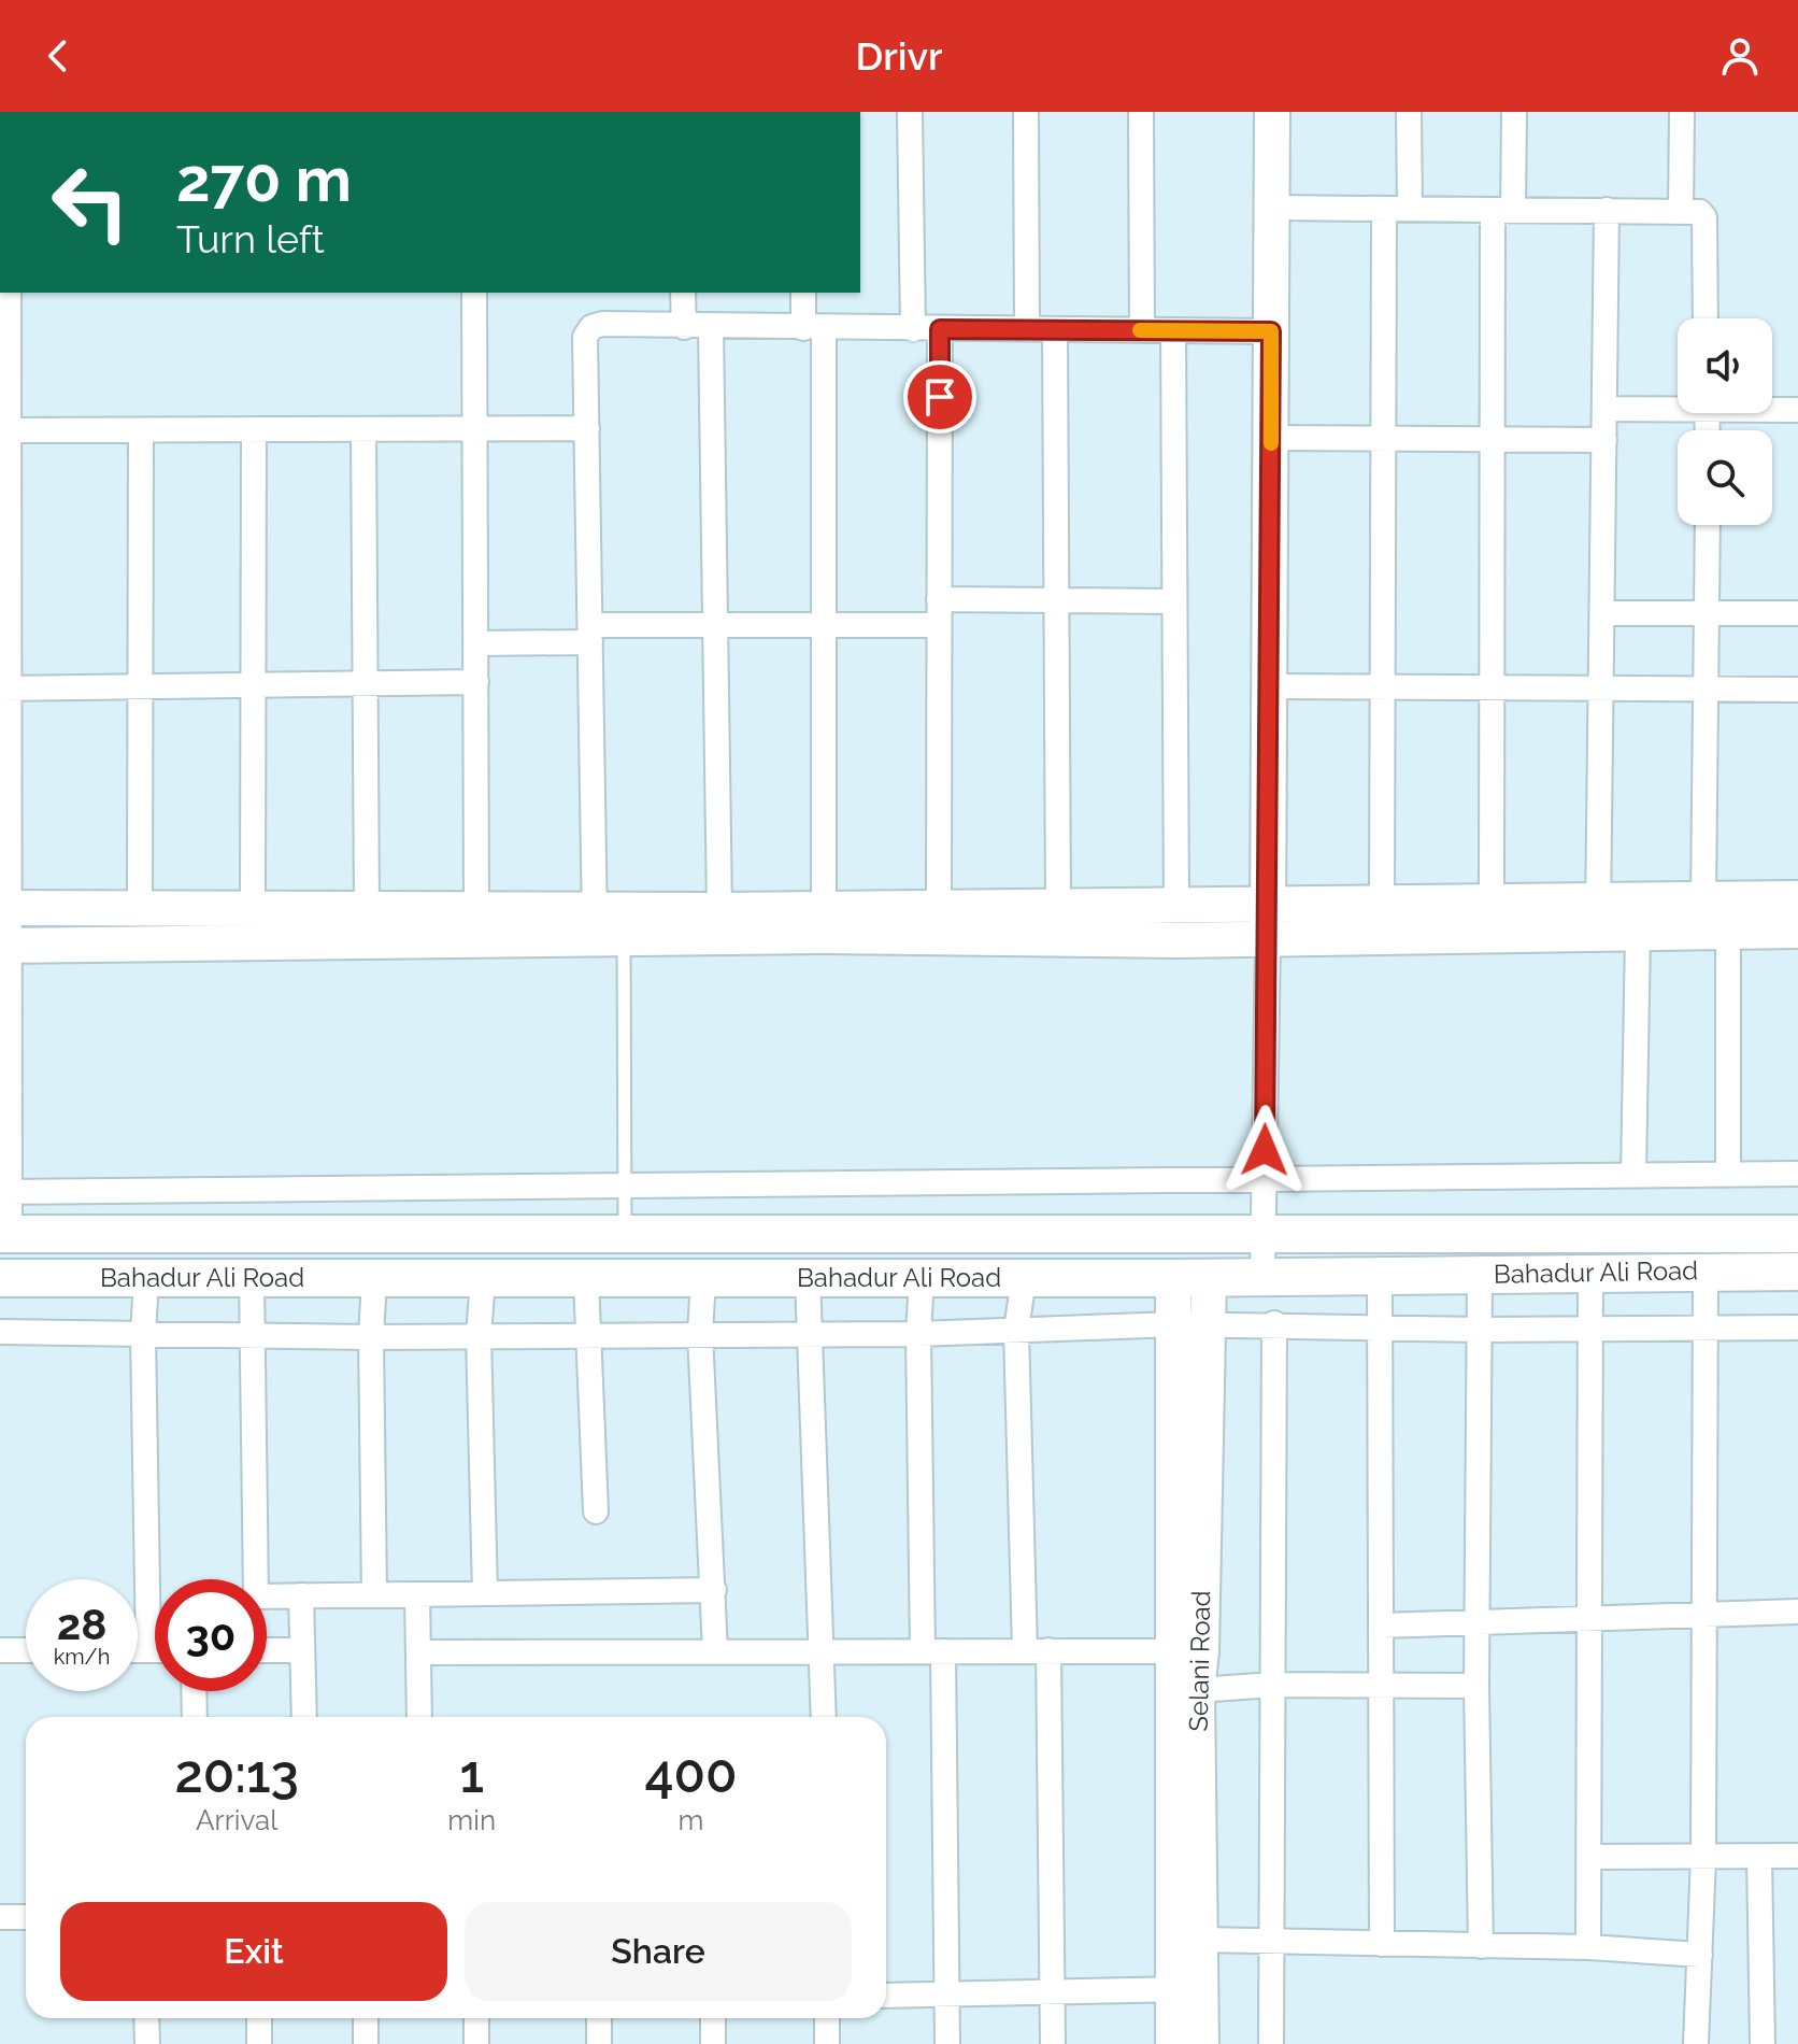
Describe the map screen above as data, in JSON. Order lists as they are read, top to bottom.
{
  "streets": {
    "main road": ["Bahadur Ali Road"],
    "street": ["Selani Road"]
  },
  "crossings": [
    ["Bahadur Ali Road", "Selani Road"]
  ],
  "page": {
    "header": "Drivr",
    "turn": ["270 m", "Turn left"],
    "speed": "28 km/h",
    "limit": "30",
    "eta": [
      "20:13",
      "Arrival",
      "1",
      "min",
      "400",
      "m"
    ],
    "buttons": ["Exit", "Share"]
  }
}
